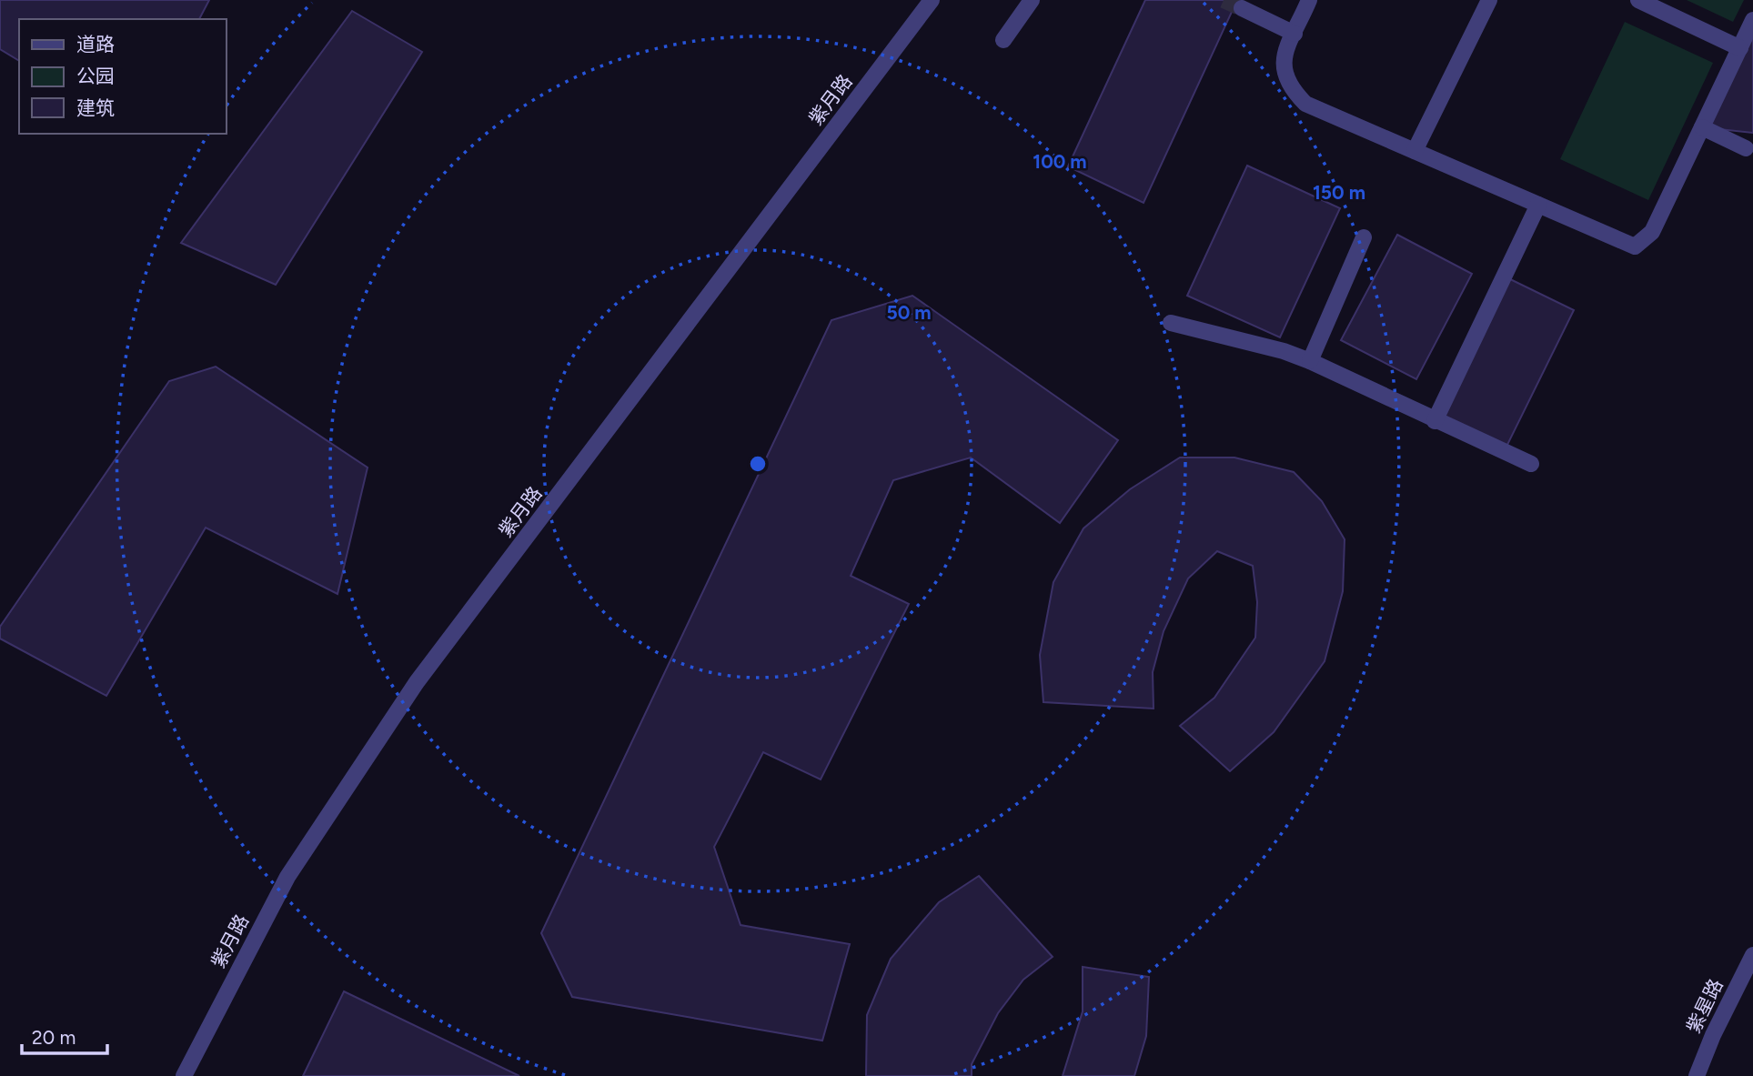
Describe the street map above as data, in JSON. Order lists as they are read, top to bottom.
{
  "streets": {
    "street": ["紫月路", "紫星路"]
  },
  "legend": ["道路", "公园", "建筑"],
  "scale_bar": "20 m",
  "rings": ["100 m", "150 m", "50 m"]
}
